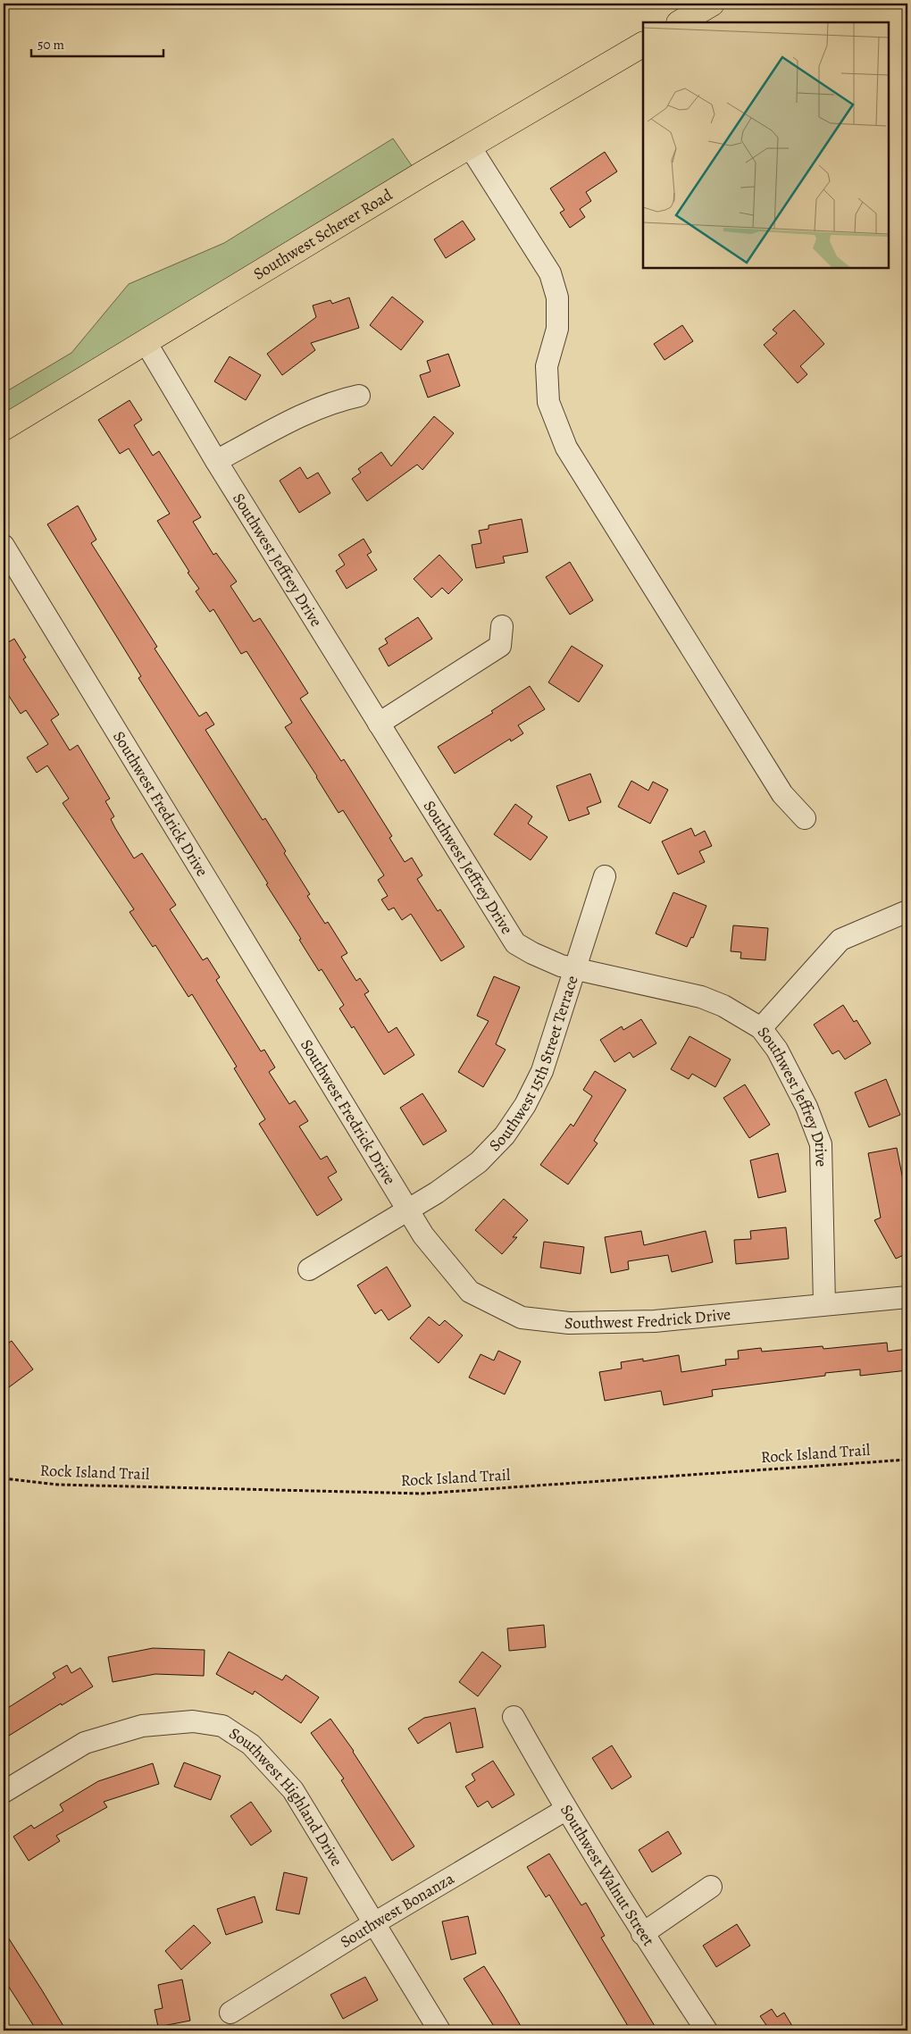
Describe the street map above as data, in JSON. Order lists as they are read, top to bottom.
{
  "streets": {
    "main road": ["Southwest Scherer Road"],
    "street": [
      "Southwest Jeffrey Drive",
      "Southwest Fredrick Drive",
      "Southwest 15th Street Terrace",
      "Southwest Highland Drive",
      "Southwest Walnut Street",
      "Southwest Bonanza"
    ],
    "path": ["Rock Island Trail"]
  },
  "crossings": [
    ["Southwest Scherer Road", "Southwest Jeffrey Drive"],
    ["Southwest Jeffrey Drive", "Southwest Fredrick Drive"],
    ["Southwest Jeffrey Drive", "Southwest 15th Street Terrace"],
    ["Southwest Fredrick Drive", "Southwest 15th Street Terrace"],
    ["Southwest Highland Drive", "Southwest Bonanza"],
    ["Southwest Walnut Street", "Southwest Bonanza"]
  ],
  "scale_bar": "50 m"
}
